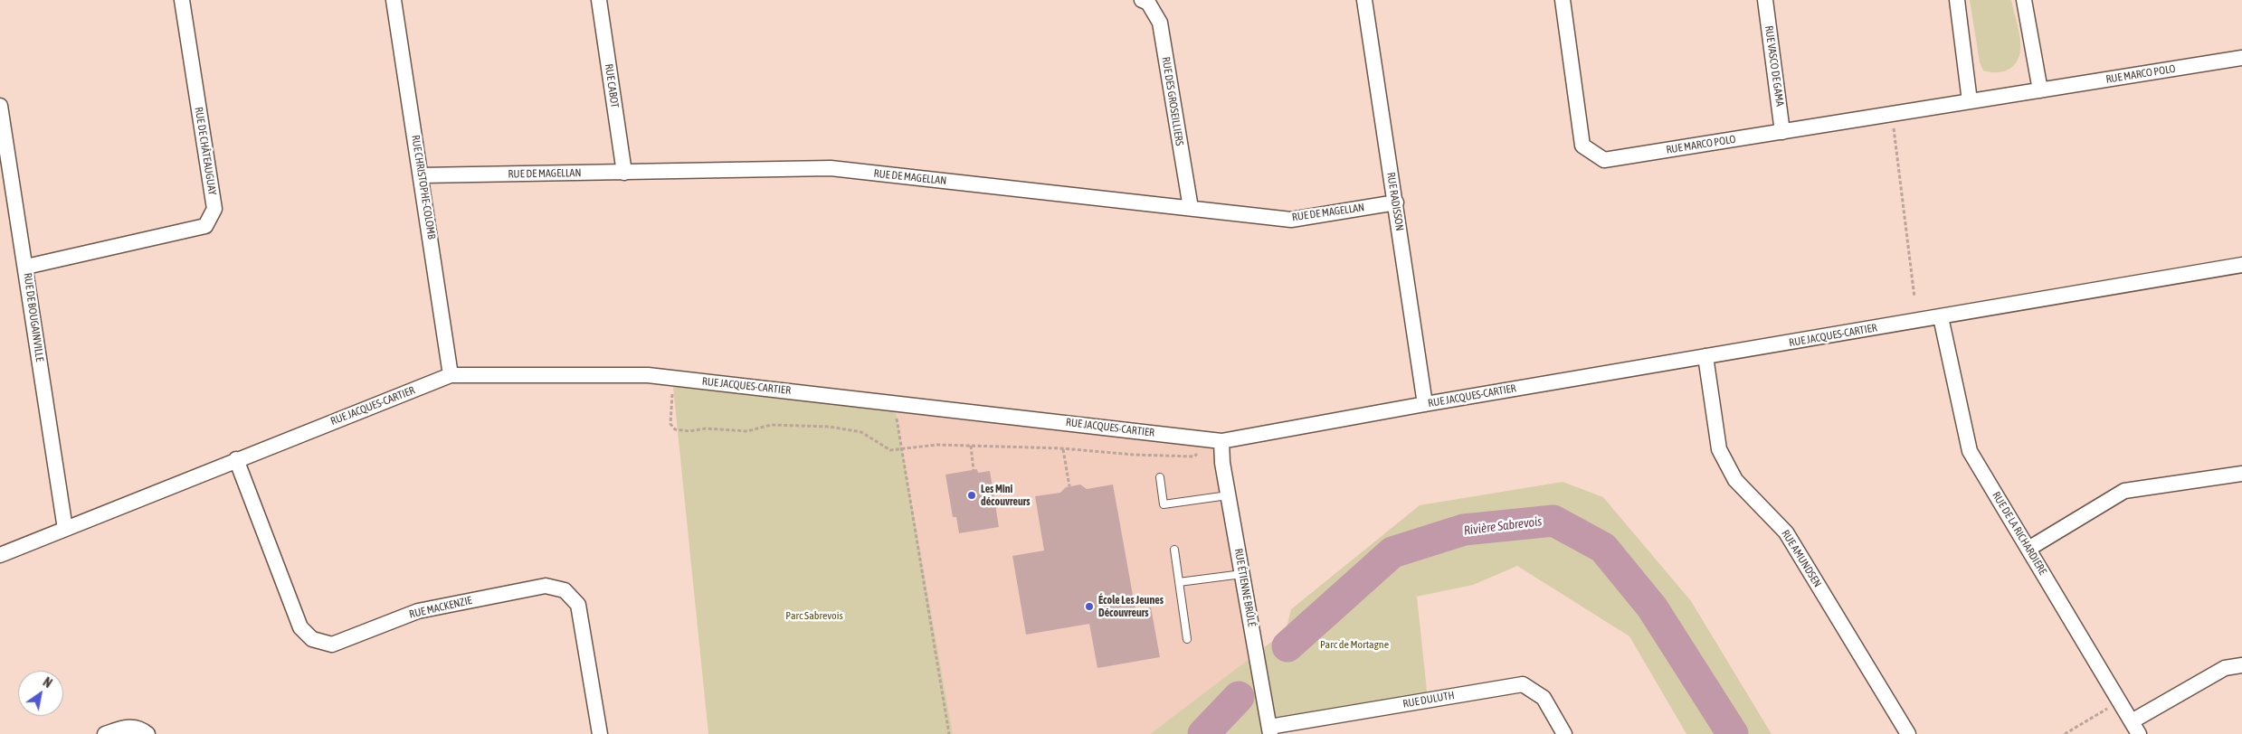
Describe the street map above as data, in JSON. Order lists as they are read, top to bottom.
{
  "streets": {
    "street": [
      "RUE VASCO DE GAMA",
      "RUE MARCO POLO",
      "RUE CABOT",
      "RUE DES GROSEILLIERS",
      "RUE DE CHÂTEAUGUAY",
      "RUE DE MAGELLAN",
      "RUE CHRISTOPHE-COLOMB",
      "RUE RADISSON",
      "RUE DE BOUGAINVILLE",
      "RUE JACQUES-CARTIER",
      "RUE DE LA RICHARDIERE",
      "RUE AMUNDSEN",
      "RUE ÉTIENNE BRÛLÉ",
      "RUE MACKENZIE",
      "RUE DULUTH"
    ]
  },
  "crossings": [
    ["RUE VASCO DE GAMA", "RUE MARCO POLO"],
    ["RUE CABOT", "RUE DE MAGELLAN"],
    ["RUE DES GROSEILLIERS", "RUE DE MAGELLAN"],
    ["RUE DE CHÂTEAUGUAY", "RUE DE BOUGAINVILLE"],
    ["RUE DE MAGELLAN", "RUE CHRISTOPHE-COLOMB"],
    ["RUE DE MAGELLAN", "RUE RADISSON"],
    ["RUE CHRISTOPHE-COLOMB", "RUE JACQUES-CARTIER"],
    ["RUE RADISSON", "RUE JACQUES-CARTIER"],
    ["RUE DE BOUGAINVILLE", "RUE JACQUES-CARTIER"],
    ["RUE JACQUES-CARTIER", "RUE DE LA RICHARDIERE"],
    ["RUE JACQUES-CARTIER", "RUE AMUNDSEN"],
    ["RUE JACQUES-CARTIER", "RUE ÉTIENNE BRÛLÉ"],
    ["RUE JACQUES-CARTIER", "RUE MACKENZIE"],
    ["RUE ÉTIENNE BRÛLÉ", "RUE DULUTH"]
  ],
  "water": ["Rivière Sabrevois"],
  "parks": ["Parc Sabrevois", "Parc de Mortagne"],
  "places": ["Les Mini découvreurs", "École Les Jeunes Découvreurs"],
  "north": "top right"
}
